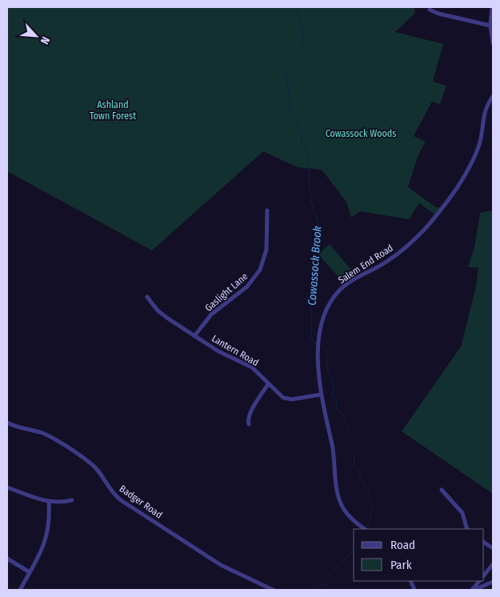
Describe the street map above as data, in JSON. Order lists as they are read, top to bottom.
{
  "streets": {
    "street": [
      "Salem End Road",
      "Gaslight Lane",
      "Lantern Road",
      "Badger Road"
    ]
  },
  "crossings": [
    ["Salem End Road", "Lantern Road"],
    ["Gaslight Lane", "Lantern Road"]
  ],
  "water": ["Cowassock Brook"],
  "parks": ["Ashland Town Forest", "Cowassock Woods"],
  "legend": ["Road", "Park"],
  "north": "bottom right"
}
